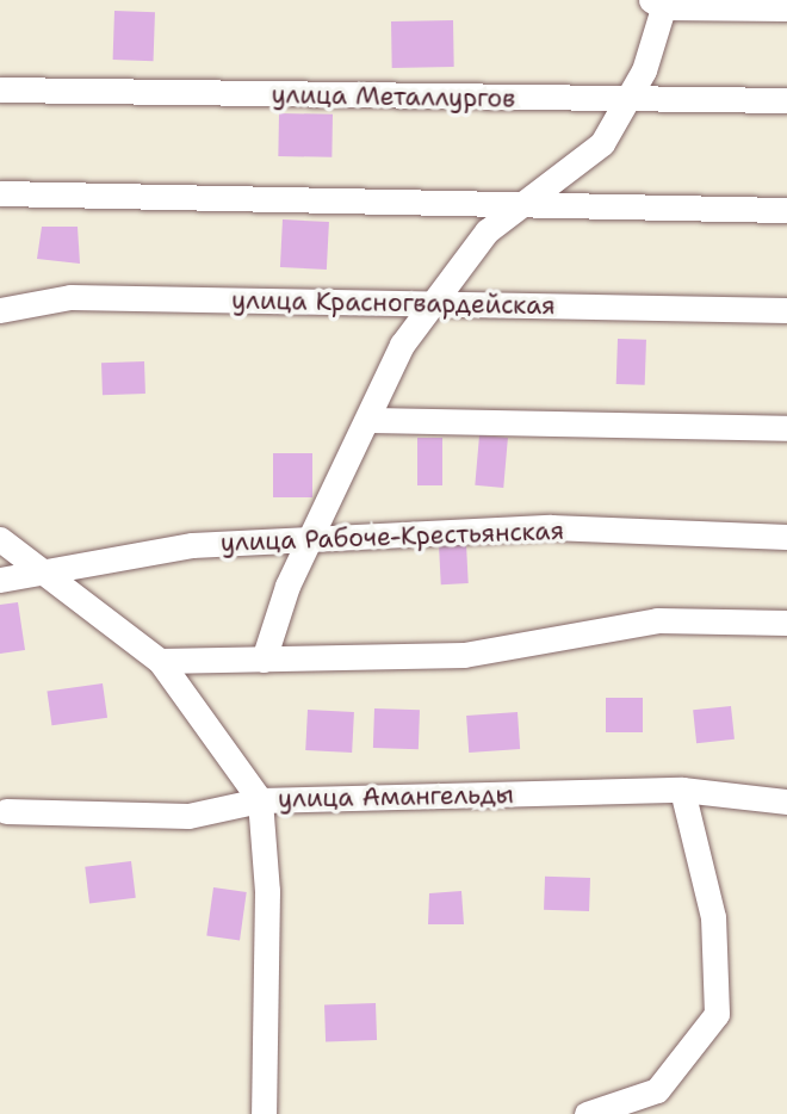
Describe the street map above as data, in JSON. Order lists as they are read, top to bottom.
{
  "streets": {
    "street": [
      "улица Металлургов",
      "улица Красногвардейская",
      "улица Рабоче-Крестьянская",
      "улица Амангельды"
    ]
  }
}
